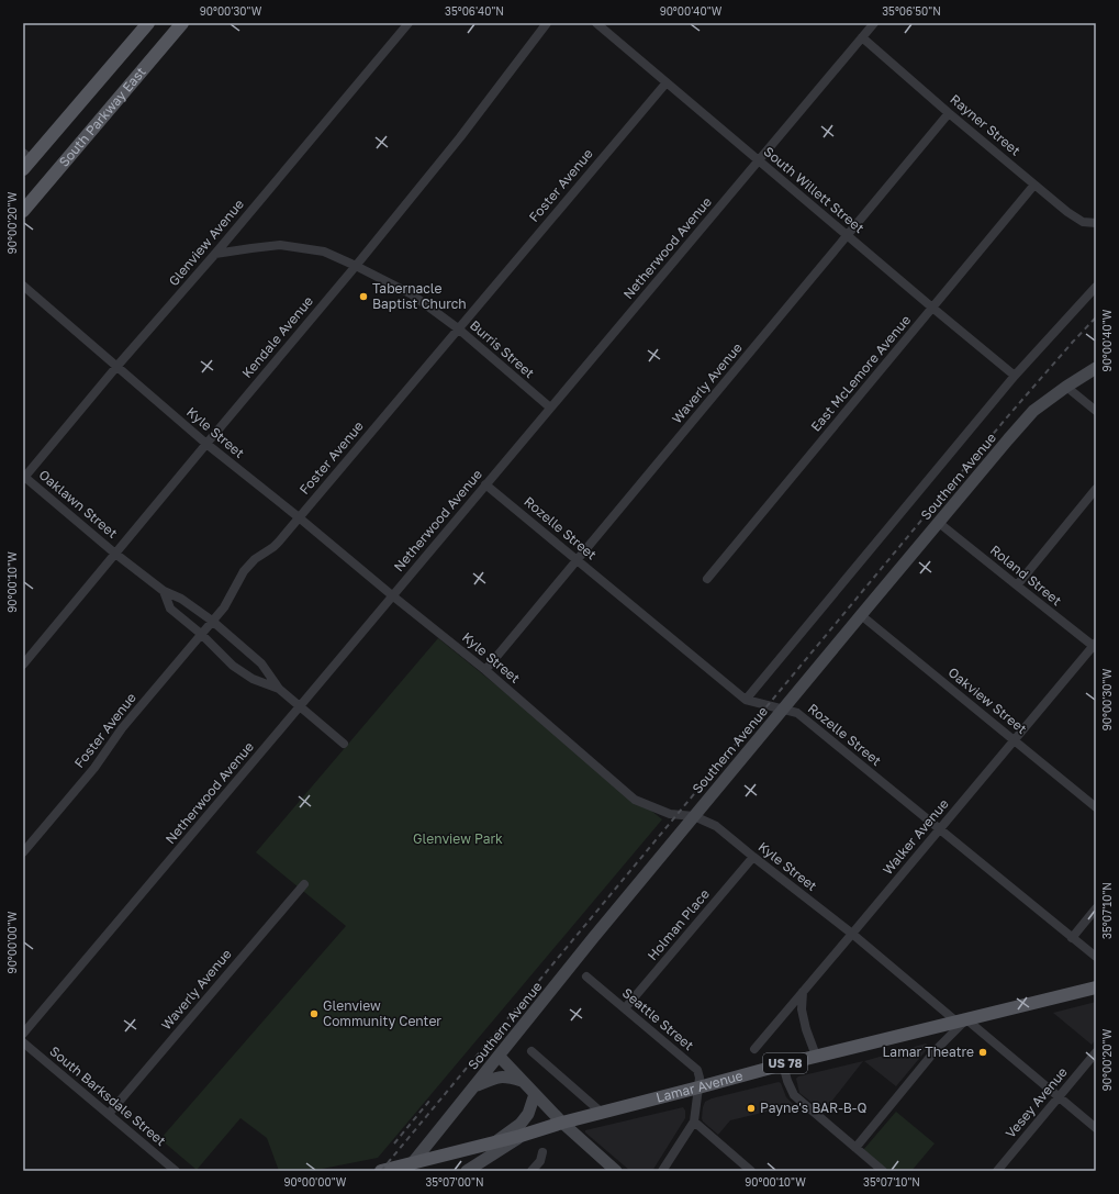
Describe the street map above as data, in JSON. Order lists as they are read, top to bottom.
{
  "streets": {
    "main road": [
      "South Parkway East",
      "Southern Avenue",
      "US 78",
      "Lamar Avenue"
    ],
    "street": [
      "Rayner Street",
      "Foster Avenue",
      "South Willett Street",
      "Glenview Avenue",
      "Netherwood Avenue",
      "Kendale Avenue",
      "Burris Street",
      "East McLemore Avenue",
      "Waverly Avenue",
      "Kyle Street",
      "Oaklawn Street",
      "Rozelle Street",
      "Roland Street",
      "Oakview Street",
      "Walker Avenue",
      "Holman Place",
      "Seattle Street",
      "South Barksdale Street",
      "Vesey Avenue"
    ]
  },
  "crossings": [
    ["Rayner Street", "Netherwood Avenue"],
    ["Rayner Street", "East McLemore Avenue"],
    ["Rayner Street", "Waverly Avenue"],
    ["Foster Avenue", "South Willett Street"],
    ["Foster Avenue", "Burris Street"],
    ["Foster Avenue", "Kyle Street"],
    ["South Willett Street", "Netherwood Avenue"],
    ["South Willett Street", "East McLemore Avenue"],
    ["South Willett Street", "Waverly Avenue"],
    ["South Willett Street", "Southern Avenue"],
    ["Glenview Avenue", "Burris Street"],
    ["Glenview Avenue", "Kyle Street"],
    ["Glenview Avenue", "Oaklawn Street"],
    ["Netherwood Avenue", "Burris Street"],
    ["Netherwood Avenue", "Kyle Street"],
    ["Netherwood Avenue", "Rozelle Street"],
    ["Kendale Avenue", "Burris Street"],
    ["Kendale Avenue", "Kyle Street"],
    ["Kendale Avenue", "Oaklawn Street"],
    ["Waverly Avenue", "Kyle Street"],
    ["Waverly Avenue", "Rozelle Street"],
    ["Waverly Avenue", "South Barksdale Street"],
    ["Kyle Street", "Southern Avenue"],
    ["Kyle Street", "Walker Avenue"],
    ["Kyle Street", "Holman Place"],
    ["Kyle Street", "Lamar Avenue"],
    ["Kyle Street", "Vesey Avenue"],
    ["Southern Avenue", "Rozelle Street"],
    ["Southern Avenue", "Roland Street"],
    ["Southern Avenue", "Oakview Street"],
    ["Rozelle Street", "Walker Avenue"],
    ["Roland Street", "Walker Avenue"],
    ["Oakview Street", "Walker Avenue"],
    ["Holman Place", "Seattle Street"],
    ["Seattle Street", "Lamar Avenue"]
  ],
  "parks": ["Glenview Park"],
  "places": [
    "Tabernacle Baptist Church",
    "Glenview Community Center",
    "Lamar Theatre",
    "Payne's BAR-B-Q"
  ],
  "coordinates": [
    "90°00'30\"W",
    "35°06'40\"N",
    "90°00'40\"W",
    "35°06'50\"N",
    "90°00'20\"W",
    "90°00'10\"W",
    "35°07'10\"N",
    "90°00'00\"W",
    "35°07'00\"N"
  ]
}
